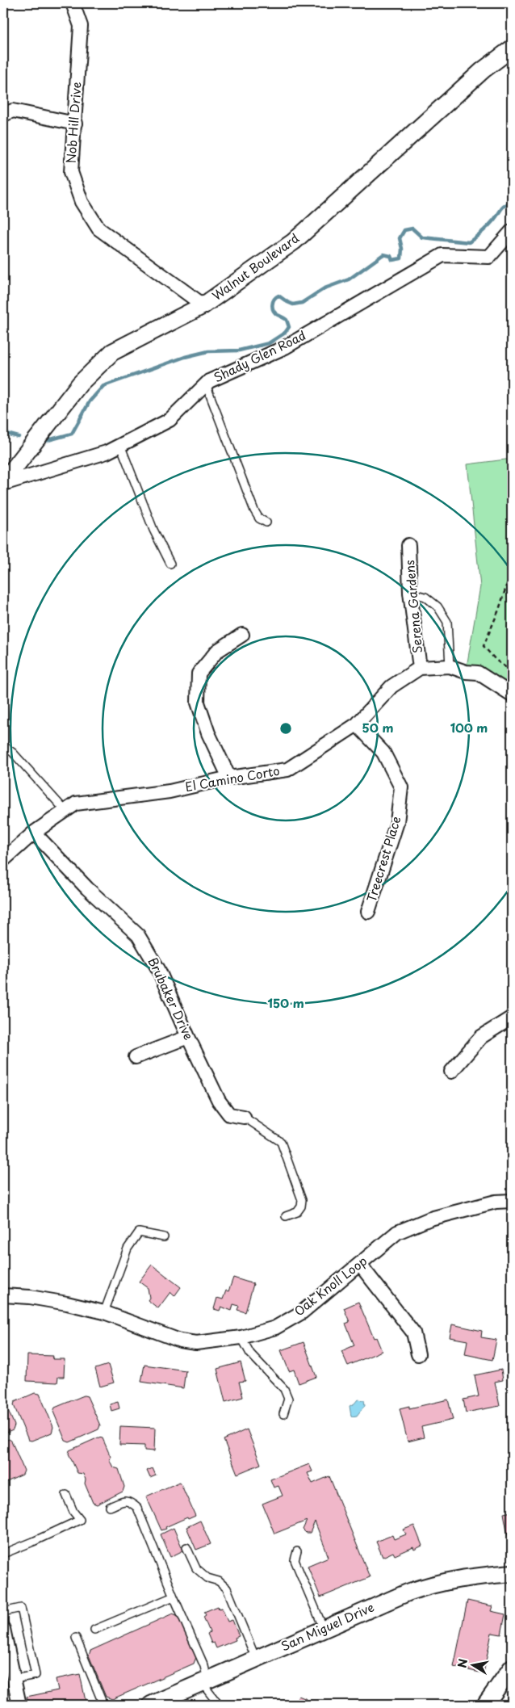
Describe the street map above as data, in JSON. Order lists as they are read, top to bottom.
{
  "streets": {
    "street": [
      "Nob Hill Drive",
      "Walnut Boulevard",
      "Shady Glen Road",
      "Serena Gardens",
      "El Camino Corto",
      "Treecrest Place",
      "Brubaker Drive",
      "Oak Knoll Loop",
      "San Miguel Drive"
    ]
  },
  "crossings": [
    ["Nob Hill Drive", "Walnut Boulevard"],
    ["Walnut Boulevard", "Shady Glen Road"],
    ["Serena Gardens", "El Camino Corto"],
    ["El Camino Corto", "Treecrest Place"],
    ["El Camino Corto", "Brubaker Drive"]
  ],
  "north": "left",
  "rings": ["50 m", "100 m", "150 m"]
}
